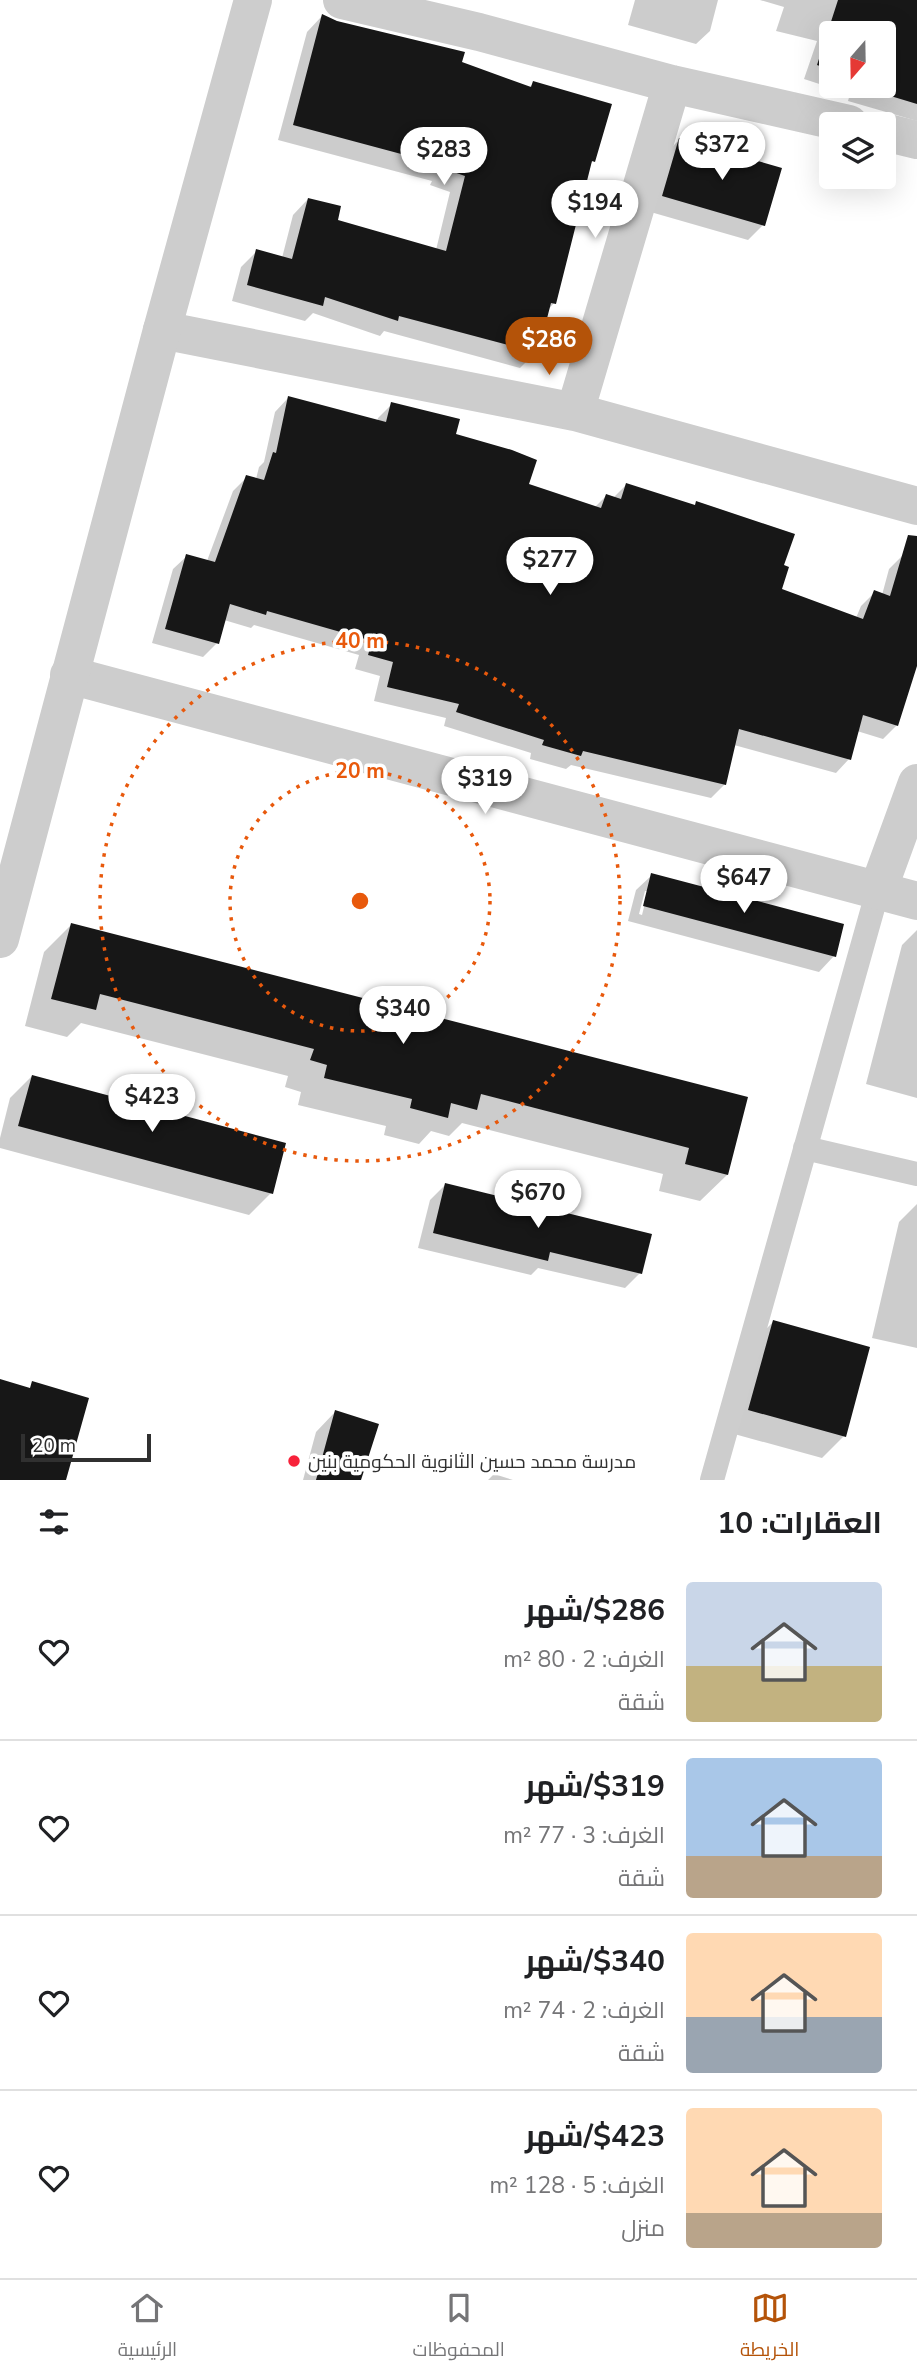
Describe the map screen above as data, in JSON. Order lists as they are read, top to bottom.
{
  "places": ["مدرسة محمد حسين الثانوية الحكومية بنين"],
  "scale_bar": "20 m",
  "north": "bottom",
  "page": {
    "price": [
      "$372",
      "$283",
      "$194",
      "$286",
      "$277",
      "$319",
      "$647",
      "$340",
      "$423",
      "$670"
    ],
    "scale": "20 m",
    "heading": "العقارات: 10",
    "list": [
      {
        "name": "$286/شهر",
        "note": "الغرف: 2 · 80 m² · شقة"
      },
      {
        "name": "$319/شهر",
        "note": "الغرف: 3 · 77 m² · شقة"
      },
      {
        "name": "$340/شهر",
        "note": "الغرف: 2 · 74 m² · شقة"
      },
      {
        "name": "$423/شهر",
        "note": "الغرف: 5 · 128 m² · منزل"
      }
    ],
    "tabs": ["الخريطة", "المحفوظات", "الرئيسية"]
  },
  "rings": ["40 m", "20 m"]
}
